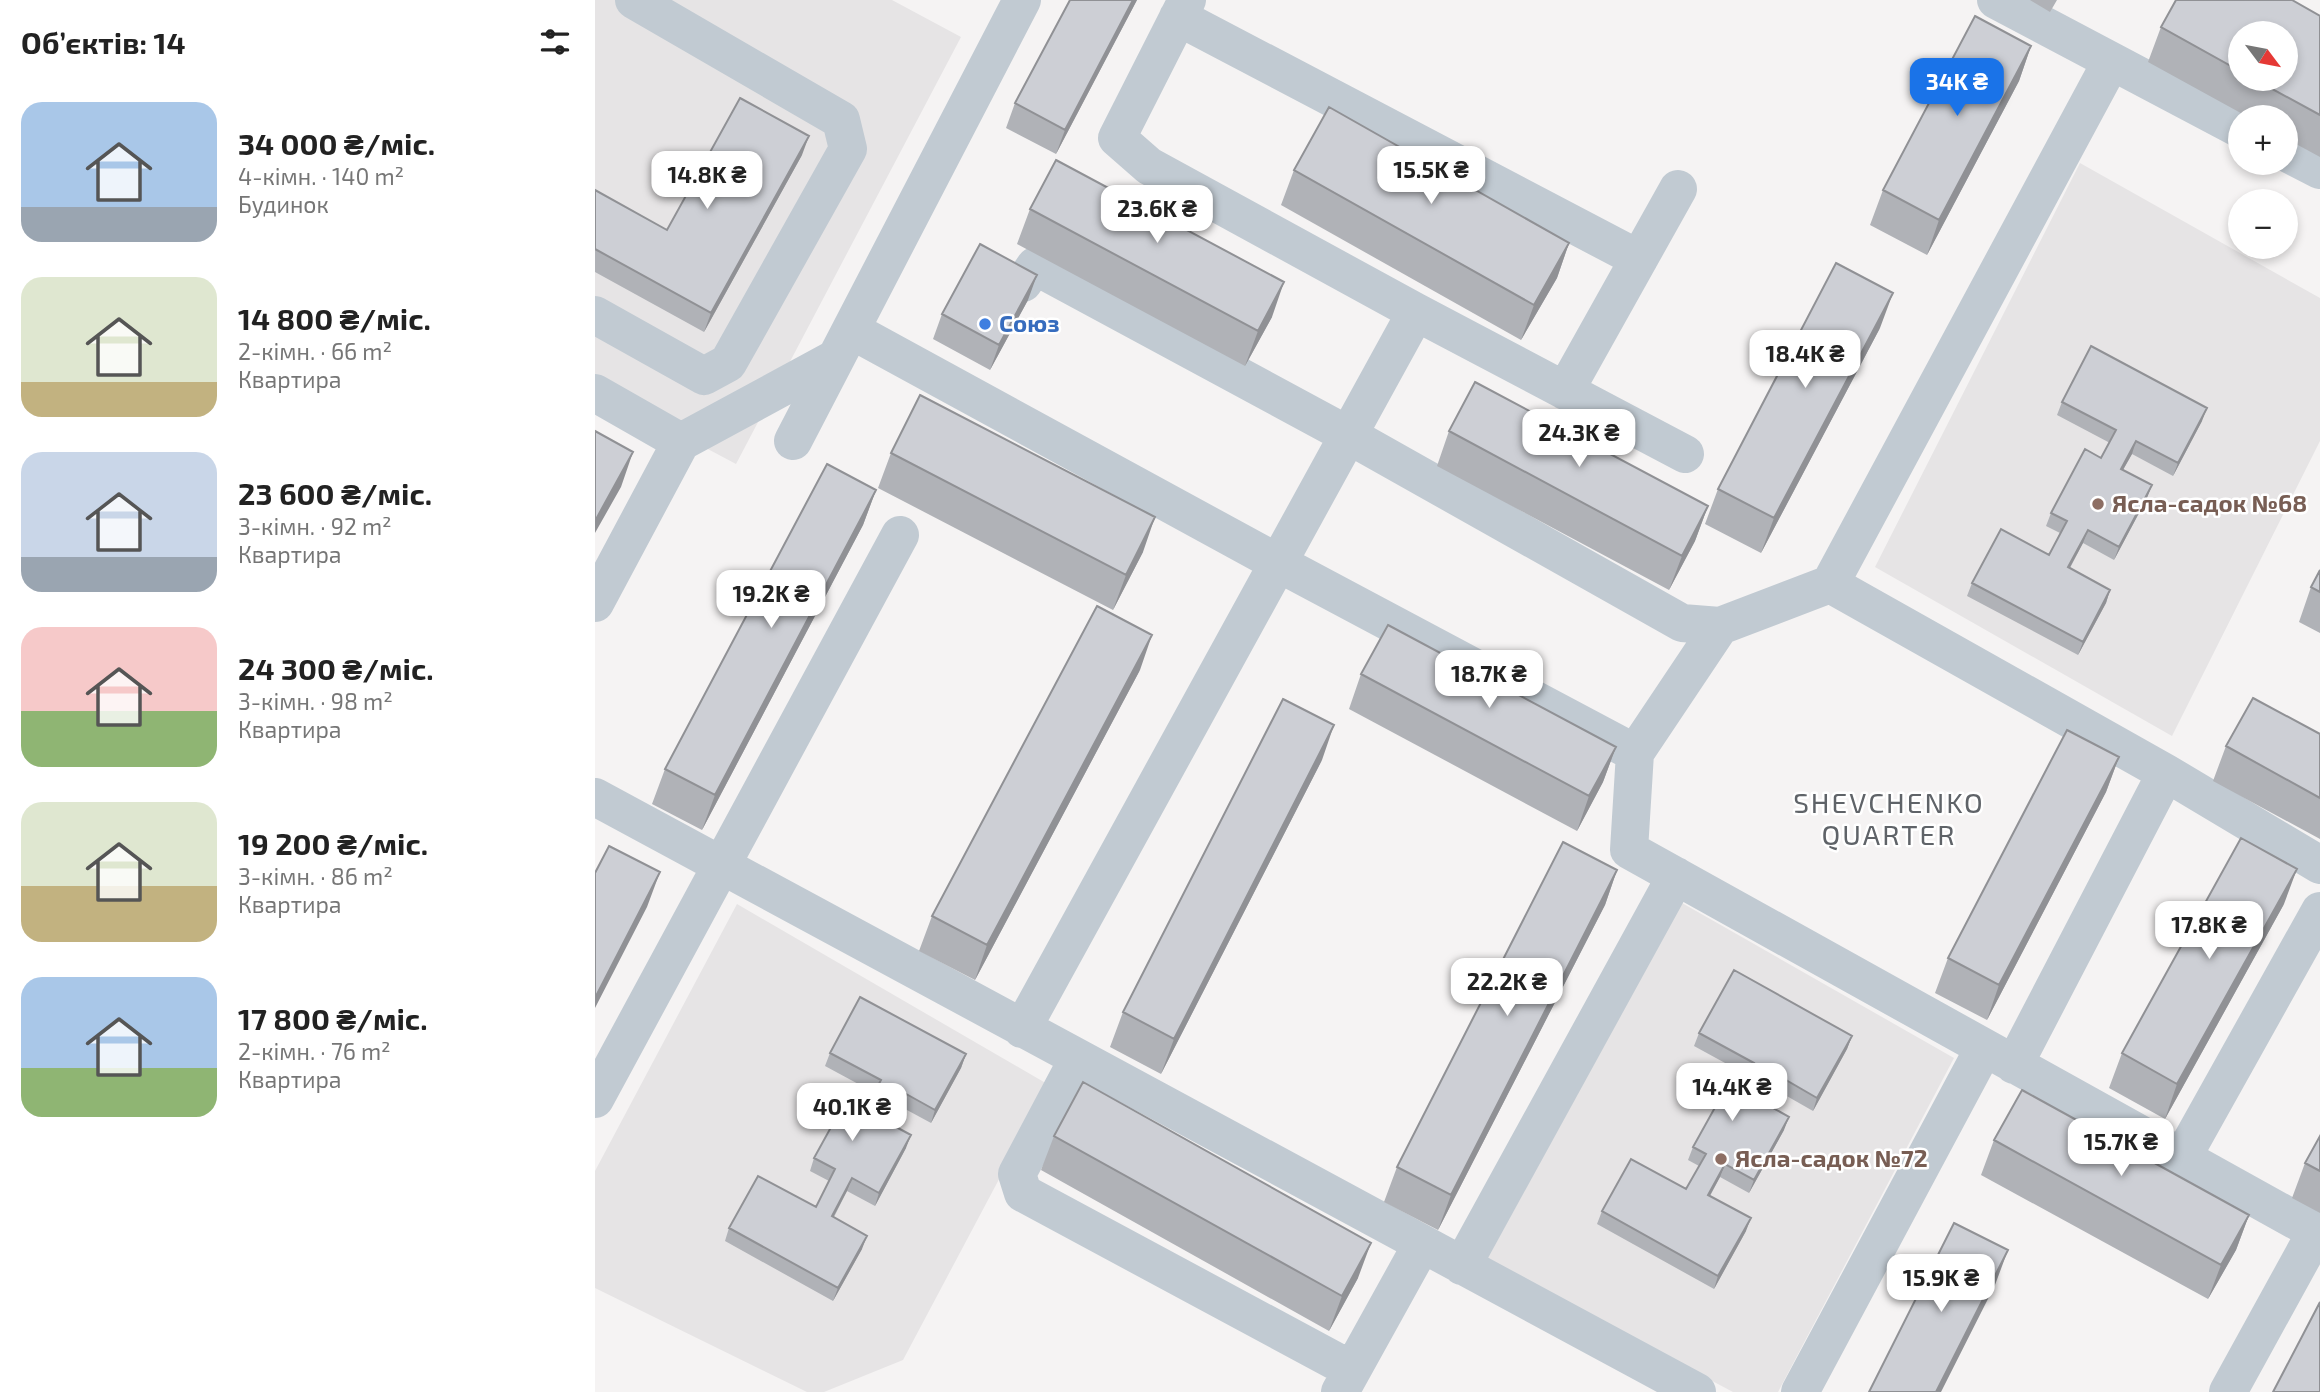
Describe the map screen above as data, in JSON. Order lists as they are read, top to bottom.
{
  "districts": ["SHEVCHENKO QUARTER"],
  "places": ["Союз", "Ясла-садок №68", "Ясла-садок №72"],
  "north": "bottom right",
  "page": {
    "heading": "Об’єктів: 14",
    "map_buttons": ["+", "−"],
    "price": [
      "34K ₴",
      "15.5K ₴",
      "14.8K ₴",
      "23.6K ₴",
      "18.4K ₴",
      "24.3K ₴",
      "19.2K ₴",
      "18.7K ₴",
      "17.8K ₴",
      "22.2K ₴",
      "14.4K ₴",
      "40.1K ₴",
      "15.7K ₴",
      "15.9K ₴"
    ],
    "list": [
      {
        "name": "34 000 ₴/міс.",
        "note": "4-кімн. · 140 m² · Будинок"
      },
      {
        "name": "14 800 ₴/міс.",
        "note": "2-кімн. · 66 m² · Квартира"
      },
      {
        "name": "23 600 ₴/міс.",
        "note": "3-кімн. · 92 m² · Квартира"
      },
      {
        "name": "24 300 ₴/міс.",
        "note": "3-кімн. · 98 m² · Квартира"
      },
      {
        "name": "19 200 ₴/міс.",
        "note": "3-кімн. · 86 m² · Квартира"
      },
      {
        "name": "17 800 ₴/міс.",
        "note": "2-кімн. · 76 m² · Квартира"
      }
    ]
  }
}
